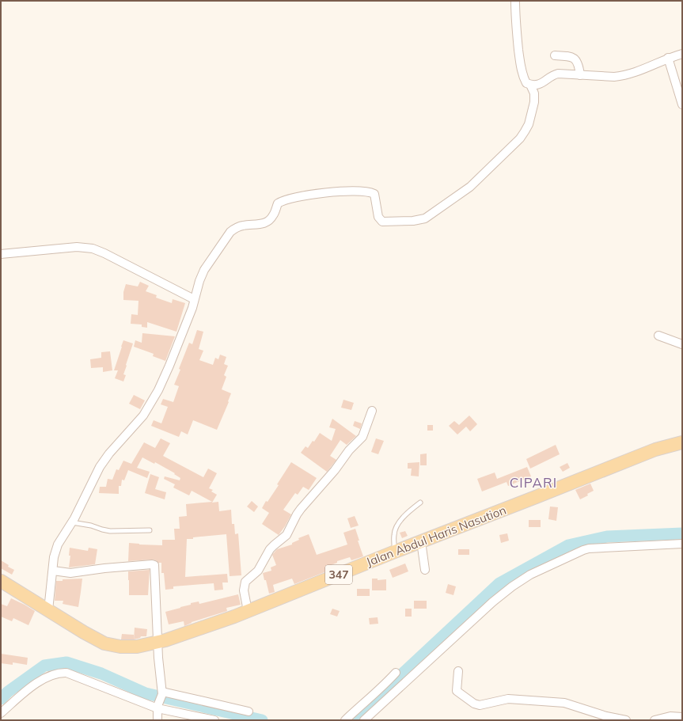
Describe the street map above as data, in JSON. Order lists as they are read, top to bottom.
{
  "streets": {
    "main road": ["Jalan Abdul Haris Nasution", "347"]
  },
  "districts": ["CIPARI"]
}
